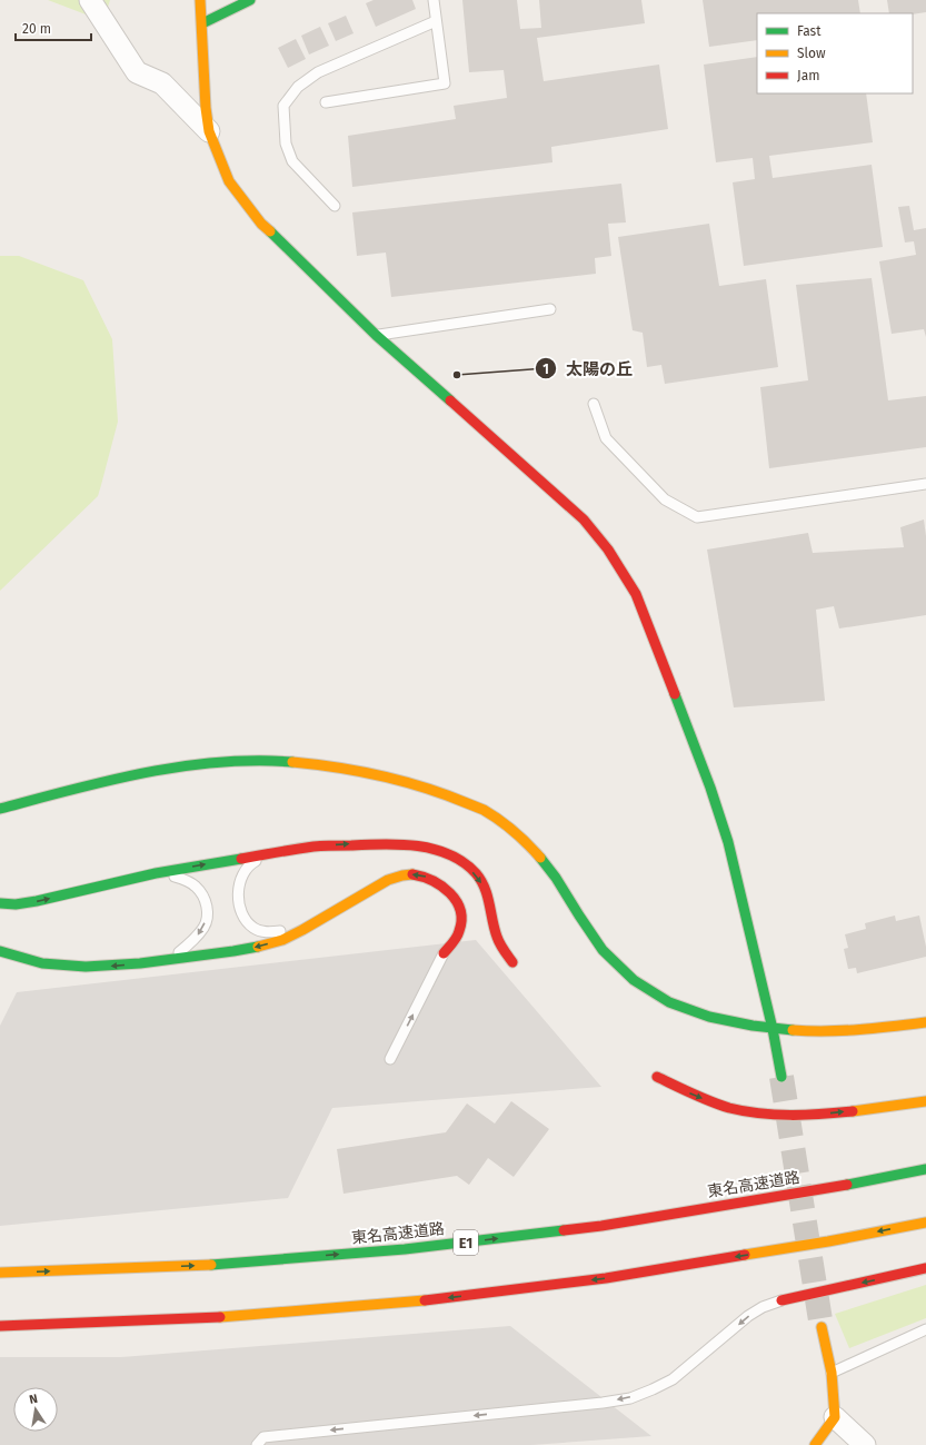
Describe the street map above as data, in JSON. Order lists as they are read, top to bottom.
{
  "streets": {
    "main road": ["東名高速道路", "E1"]
  },
  "places": ["太陽の丘"],
  "legend": ["Fast", "Slow", "Jam"],
  "scale_bar": "20 m",
  "north": "top"
}
